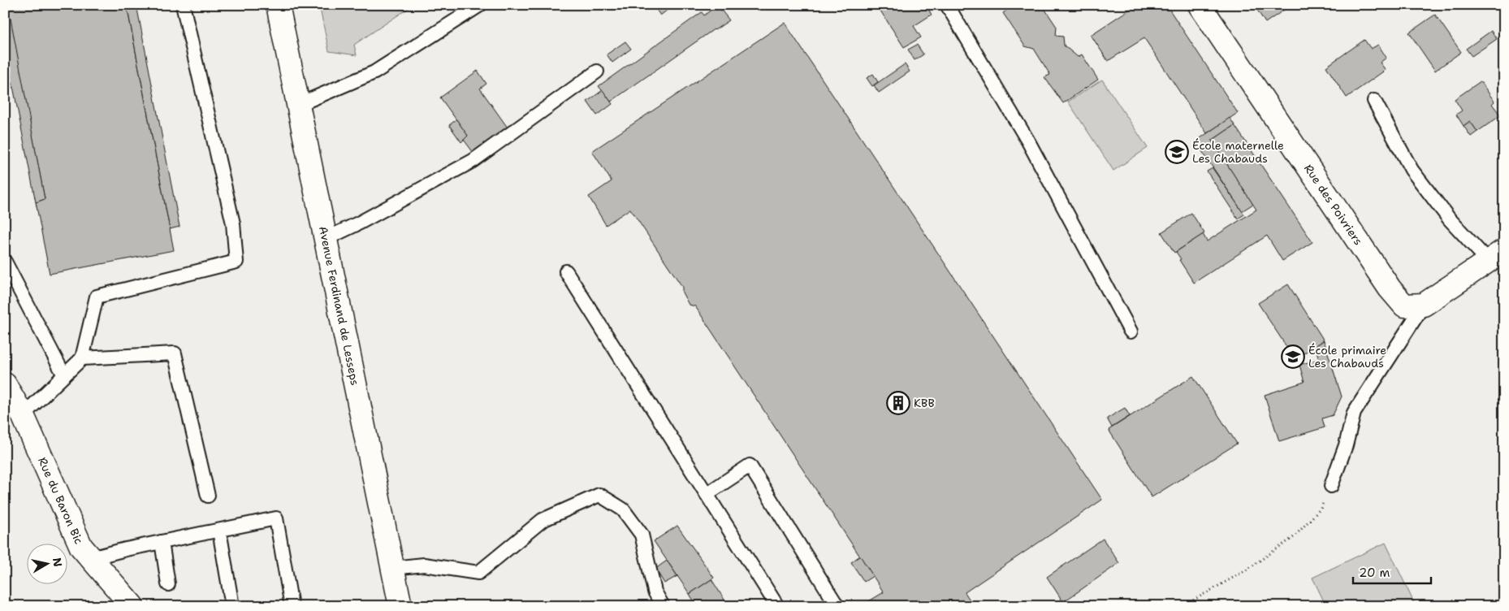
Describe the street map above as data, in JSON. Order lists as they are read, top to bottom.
{
  "streets": {
    "street": ["Rue des Poivriers", "Avenue Ferdinand de Lesseps", "Rue du Baron Bic"]
  },
  "places": {
    "school or university": ["École maternelle Les Chabauds", "École primaire Les Chabauds"],
    "building": ["KBB"]
  },
  "scale_bar": "20 m",
  "north": "right"
}
